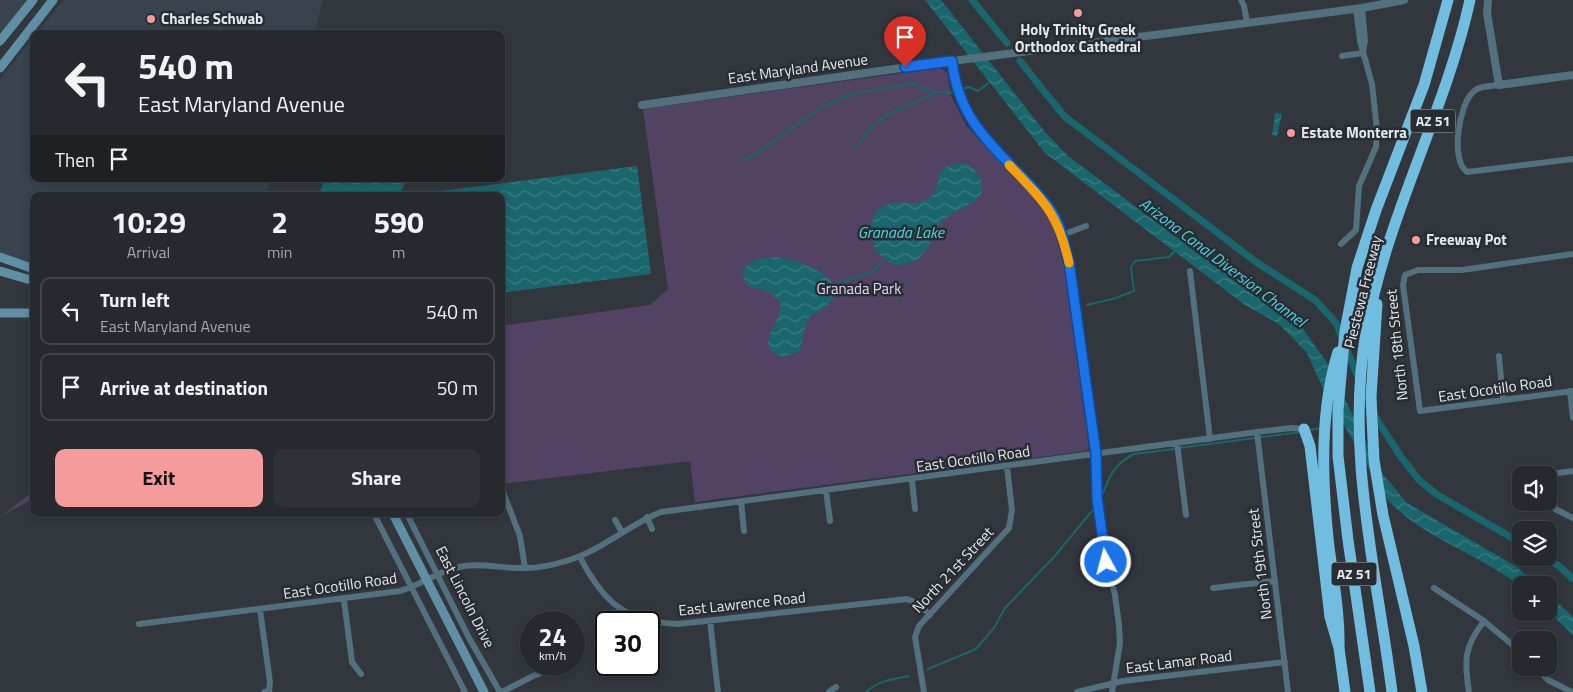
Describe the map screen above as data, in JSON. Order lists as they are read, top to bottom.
{
  "streets": {
    "highway": ["AZ 51", "Piestewa Freeway"],
    "main road": ["East Lincoln Drive"],
    "street": [
      "East Maryland Avenue",
      "North 18th Street",
      "East Ocotillo Road",
      "North 19th Street",
      "North 21st Street",
      "East Lawrence Road",
      "East Lamar Road"
    ]
  },
  "crossings": [
    ["North 18th Street", "East Ocotillo Road"],
    ["East Ocotillo Road", "North 19th Street"],
    ["East Ocotillo Road", "North 21st Street"],
    ["East Ocotillo Road", "East Lincoln Drive"],
    ["East Ocotillo Road", "East Lawrence Road"],
    ["North 19th Street", "East Lamar Road"],
    ["North 21st Street", "East Lawrence Road"]
  ],
  "water": ["Granada Lake", "Arizona Canal Diversion Channel"],
  "parks": ["Granada Park"],
  "places": [
    "Holy Trinity Greek Orthodox Cathedral",
    "Charles Schwab",
    "Estate Monterra",
    "Freeway Pot"
  ],
  "page": {
    "turn": ["540 m", "East Maryland Avenue"],
    "then": "Then",
    "eta": [
      "10:29",
      "Arrival",
      "2",
      "min",
      "590",
      "m"
    ],
    "list": [
      {
        "name": "Turn left",
        "note": "East Maryland Avenue",
        "value": "540 m"
      },
      {
        "name": "Arrive at destination",
        "value": "50 m"
      }
    ],
    "buttons": ["Exit", "Share"],
    "map_buttons": ["+", "−"],
    "speed": "24 km/h",
    "limit": "30"
  }
}
